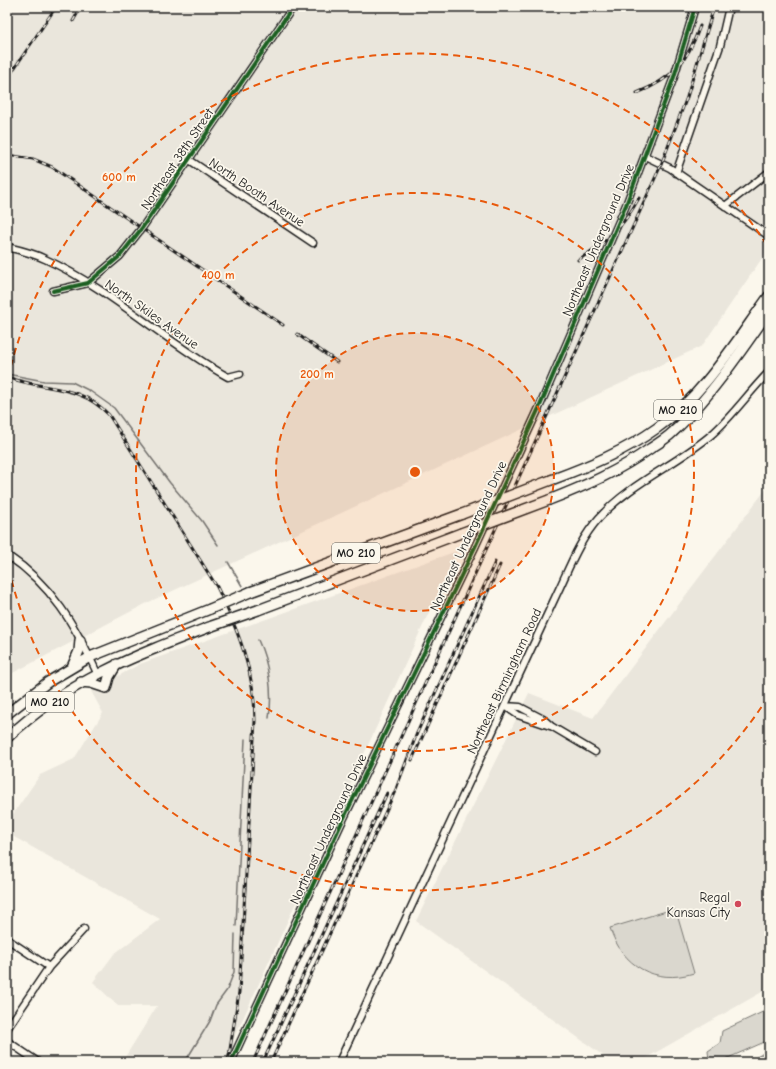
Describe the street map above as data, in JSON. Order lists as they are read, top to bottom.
{
  "streets": {
    "highway": ["MO 210"],
    "street": [
      "Northeast 38th Street",
      "North Booth Avenue",
      "Northeast Underground Drive",
      "North Skiles Avenue",
      "Northeast Birmingham Road"
    ]
  },
  "crossings": [
    ["Northeast 38th Street", "North Booth Avenue"],
    ["Northeast 38th Street", "North Skiles Avenue"]
  ],
  "places": ["Regal Kansas City"],
  "rings": ["600 m", "400 m", "200 m"]
}
